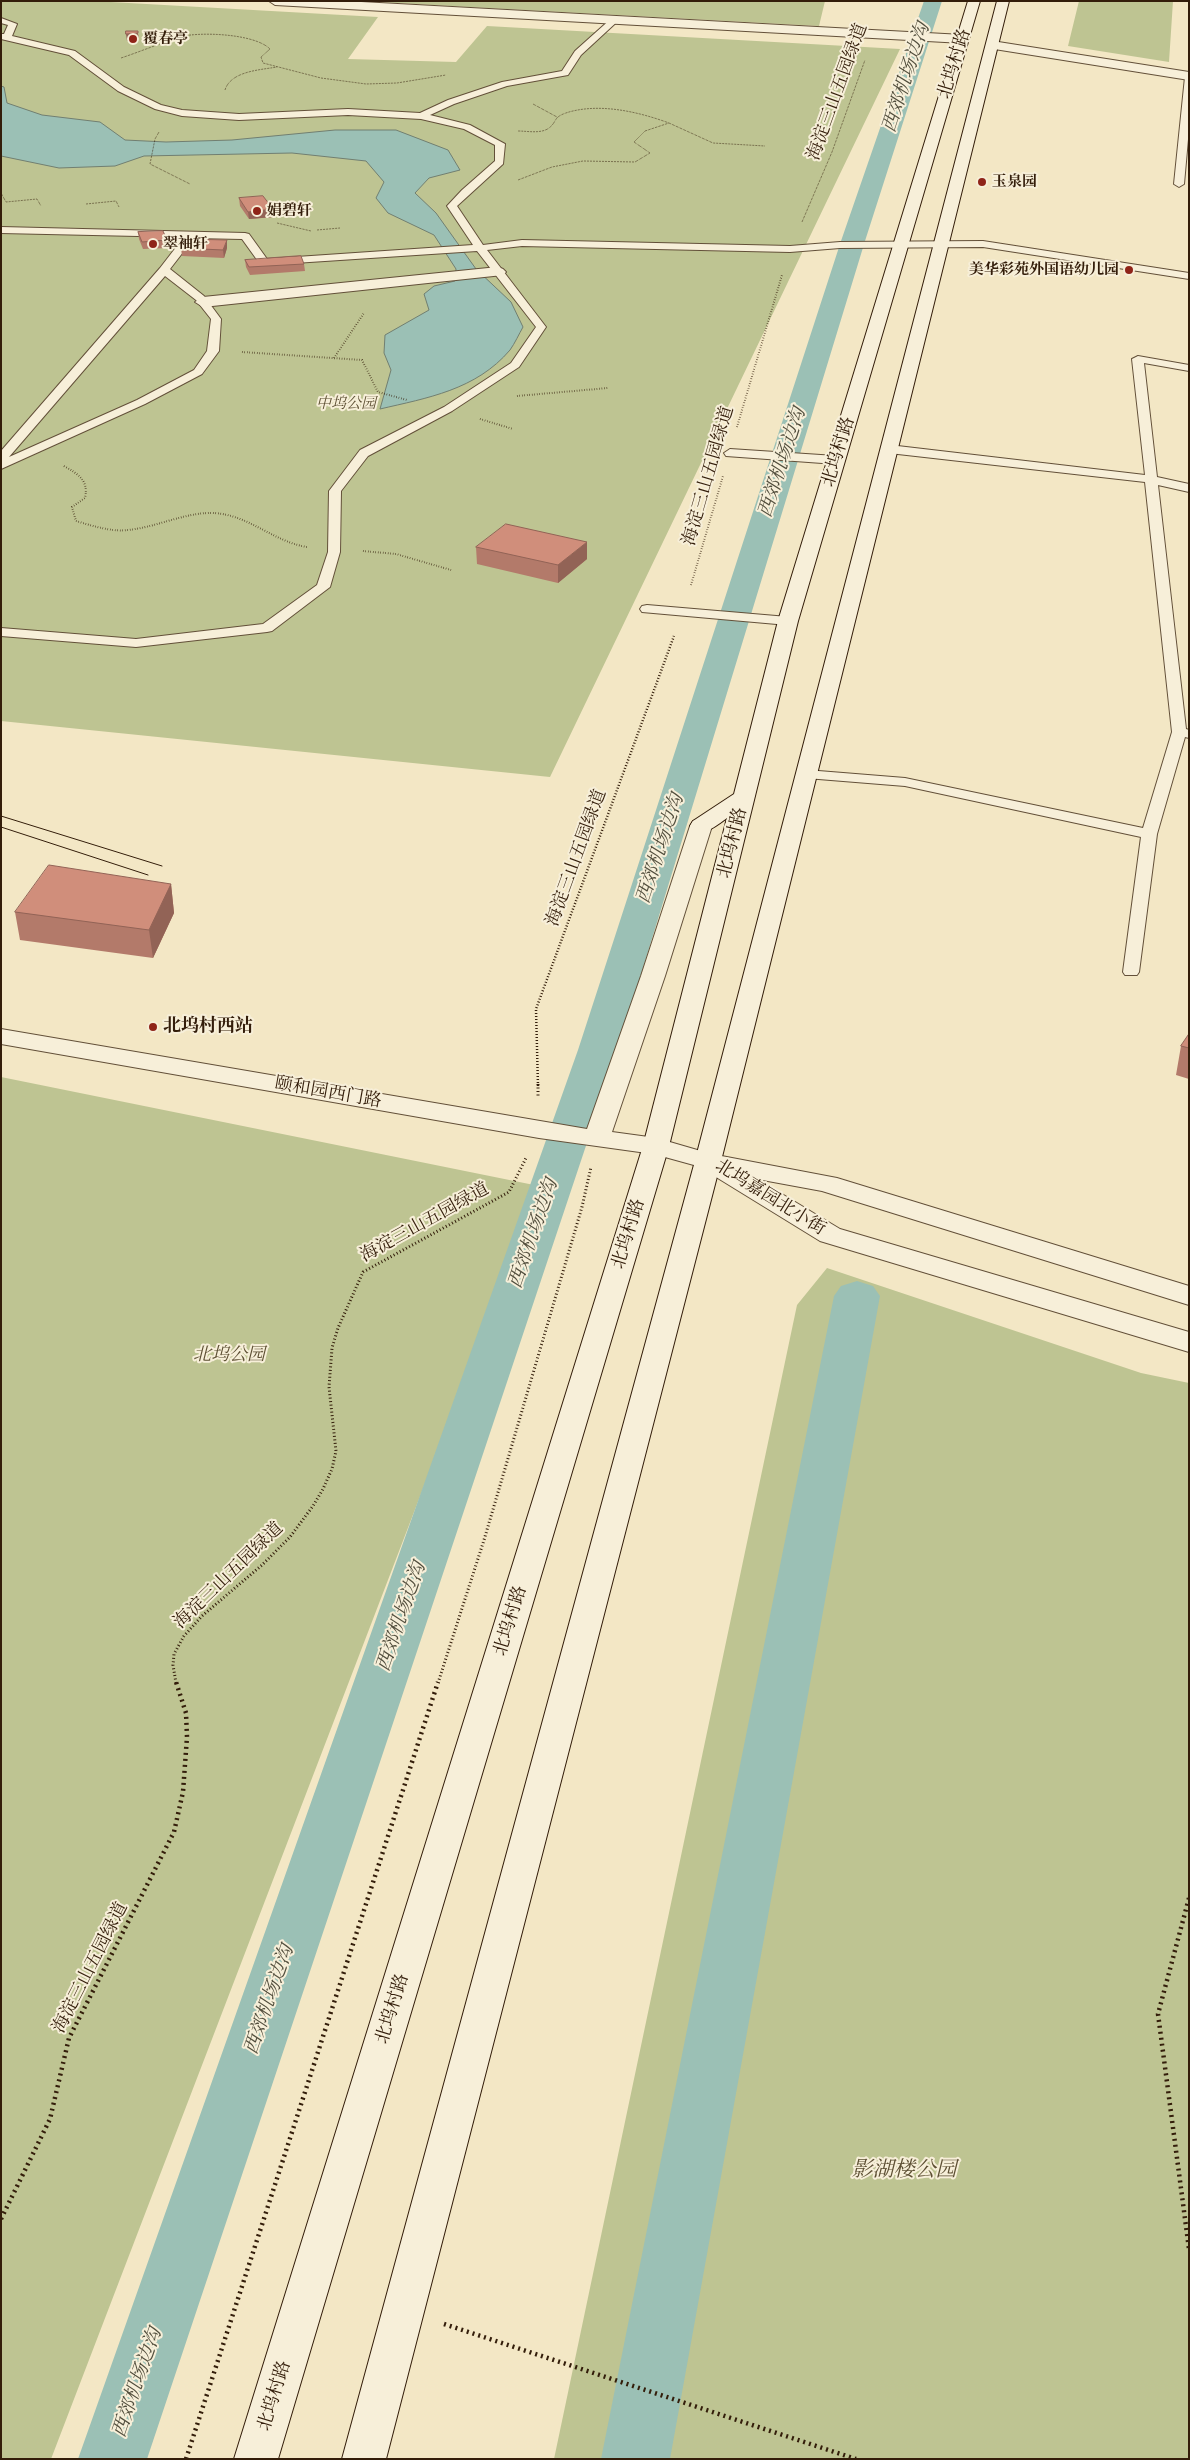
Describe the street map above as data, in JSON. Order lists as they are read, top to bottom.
{
  "streets": {
    "main road": ["北坞村路", "颐和园西门路", "北坞嘉园北小街"],
    "path": ["海淀三山五园绿道"]
  },
  "crossings": [
    ["北坞村路", "颐和园西门路"],
    ["北坞村路", "北坞嘉园北小街"],
    ["海淀三山五园绿道", "颐和园西门路"],
    ["颐和园西门路", "北坞嘉园北小街"]
  ],
  "water": ["西郊机场边沟"],
  "parks": ["中坞公园", "北坞公园", "影湖楼公园"],
  "places": [
    "覆春亭",
    "玉泉园",
    "娟碧轩",
    "翠袖轩",
    "美华彩苑外国语幼儿园",
    "北坞村西站"
  ]
}
